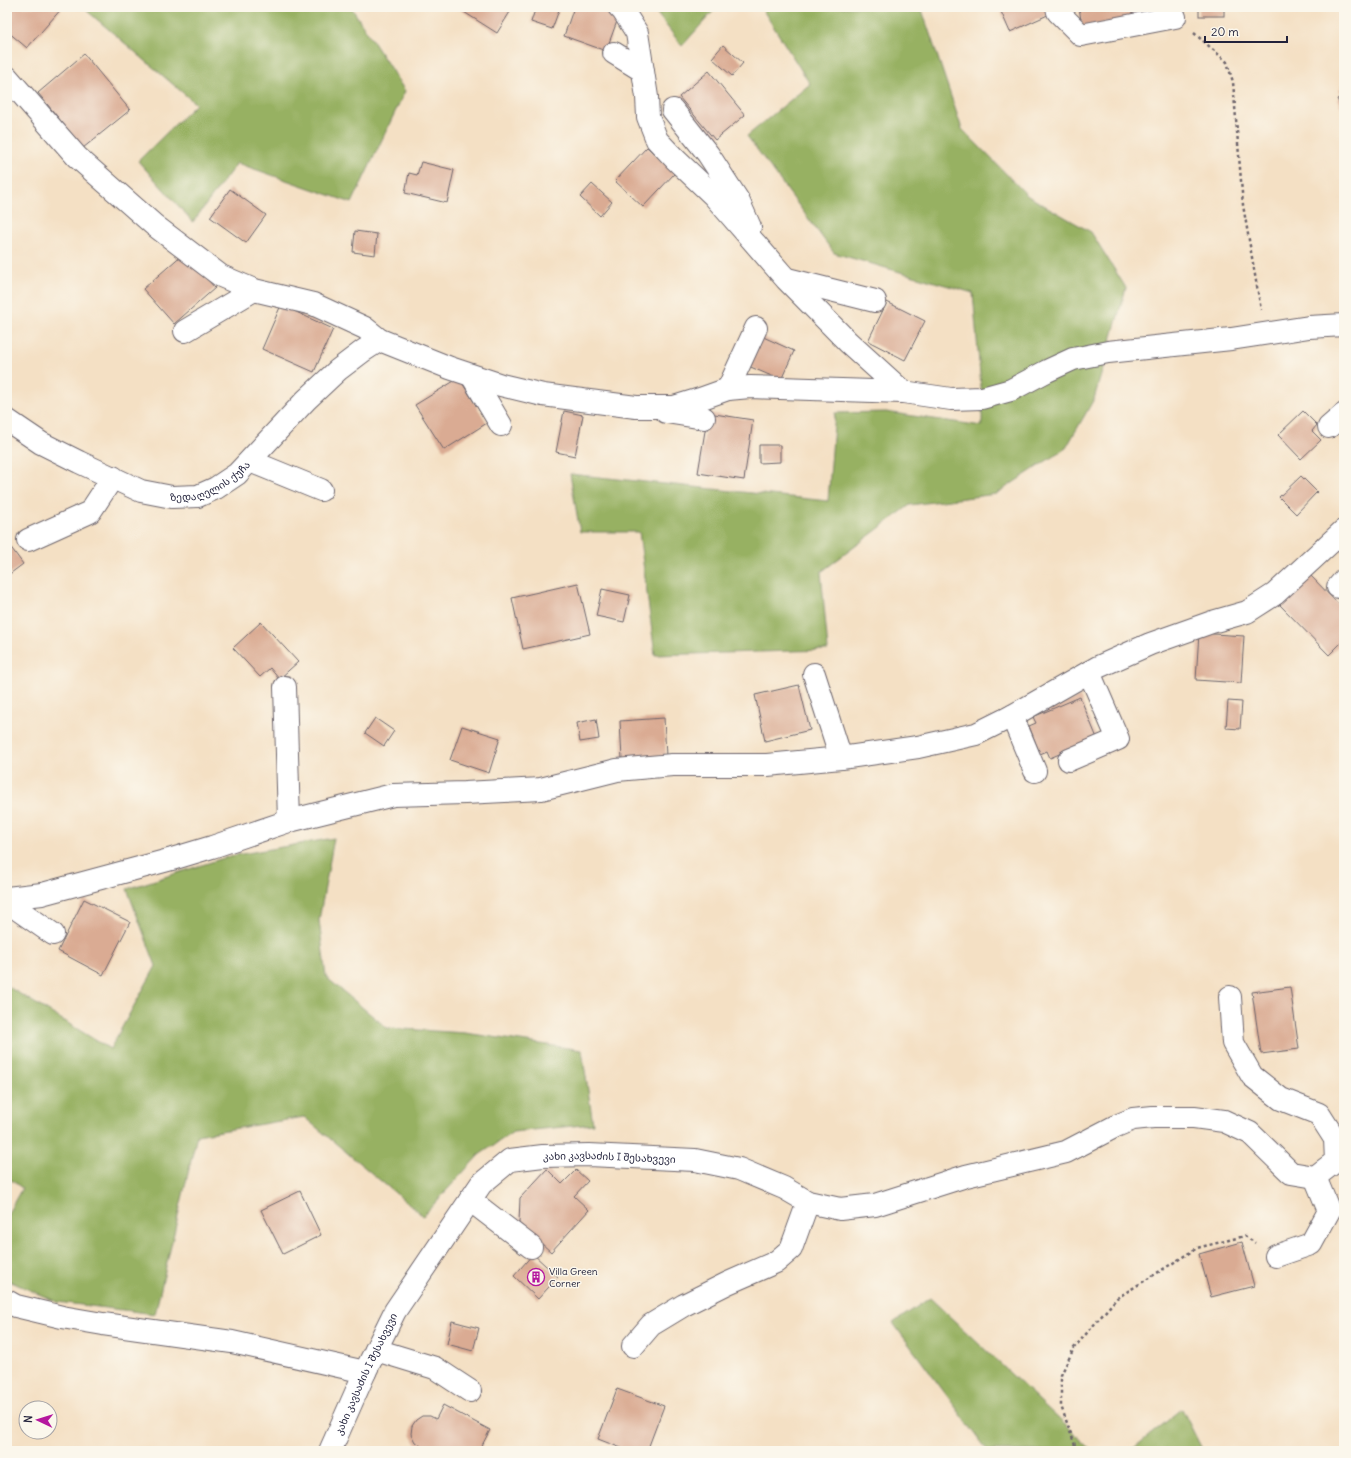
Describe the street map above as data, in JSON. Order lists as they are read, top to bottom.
{
  "streets": {
    "street": ["ზედაღელის ქუჩა", "კახი კავსაძის I შესახვევი"]
  },
  "places": {
    "building": ["Villa Green Corner"]
  },
  "scale_bar": "20 m",
  "north": "left"
}
